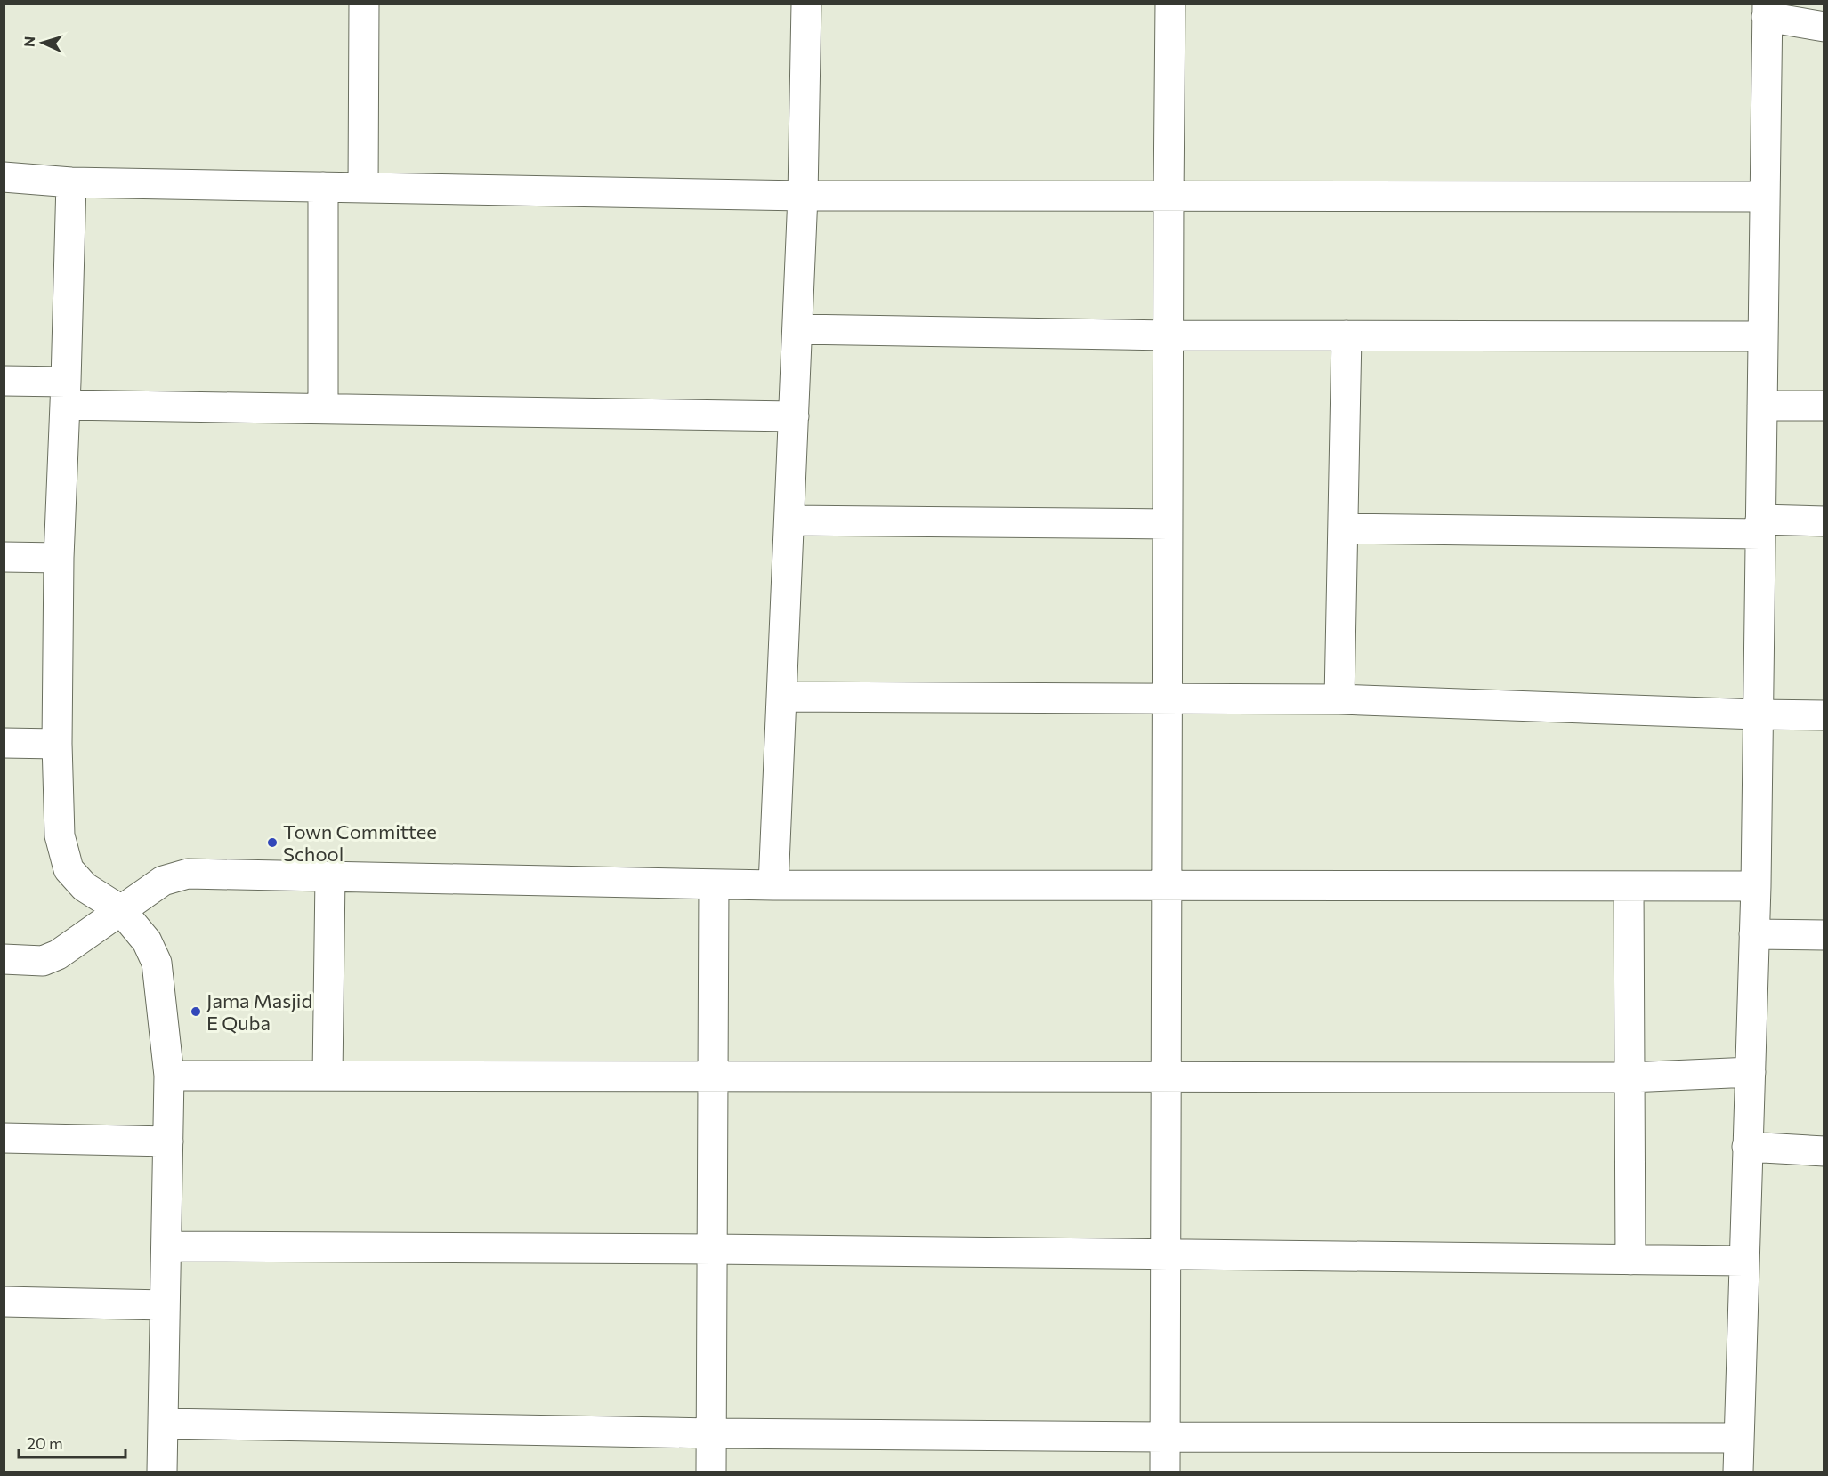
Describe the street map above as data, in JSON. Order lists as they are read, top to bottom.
{
  "places": ["Town Committee School", "Jama Masjid E Quba"],
  "scale_bar": "20 m",
  "north": "left"
}
